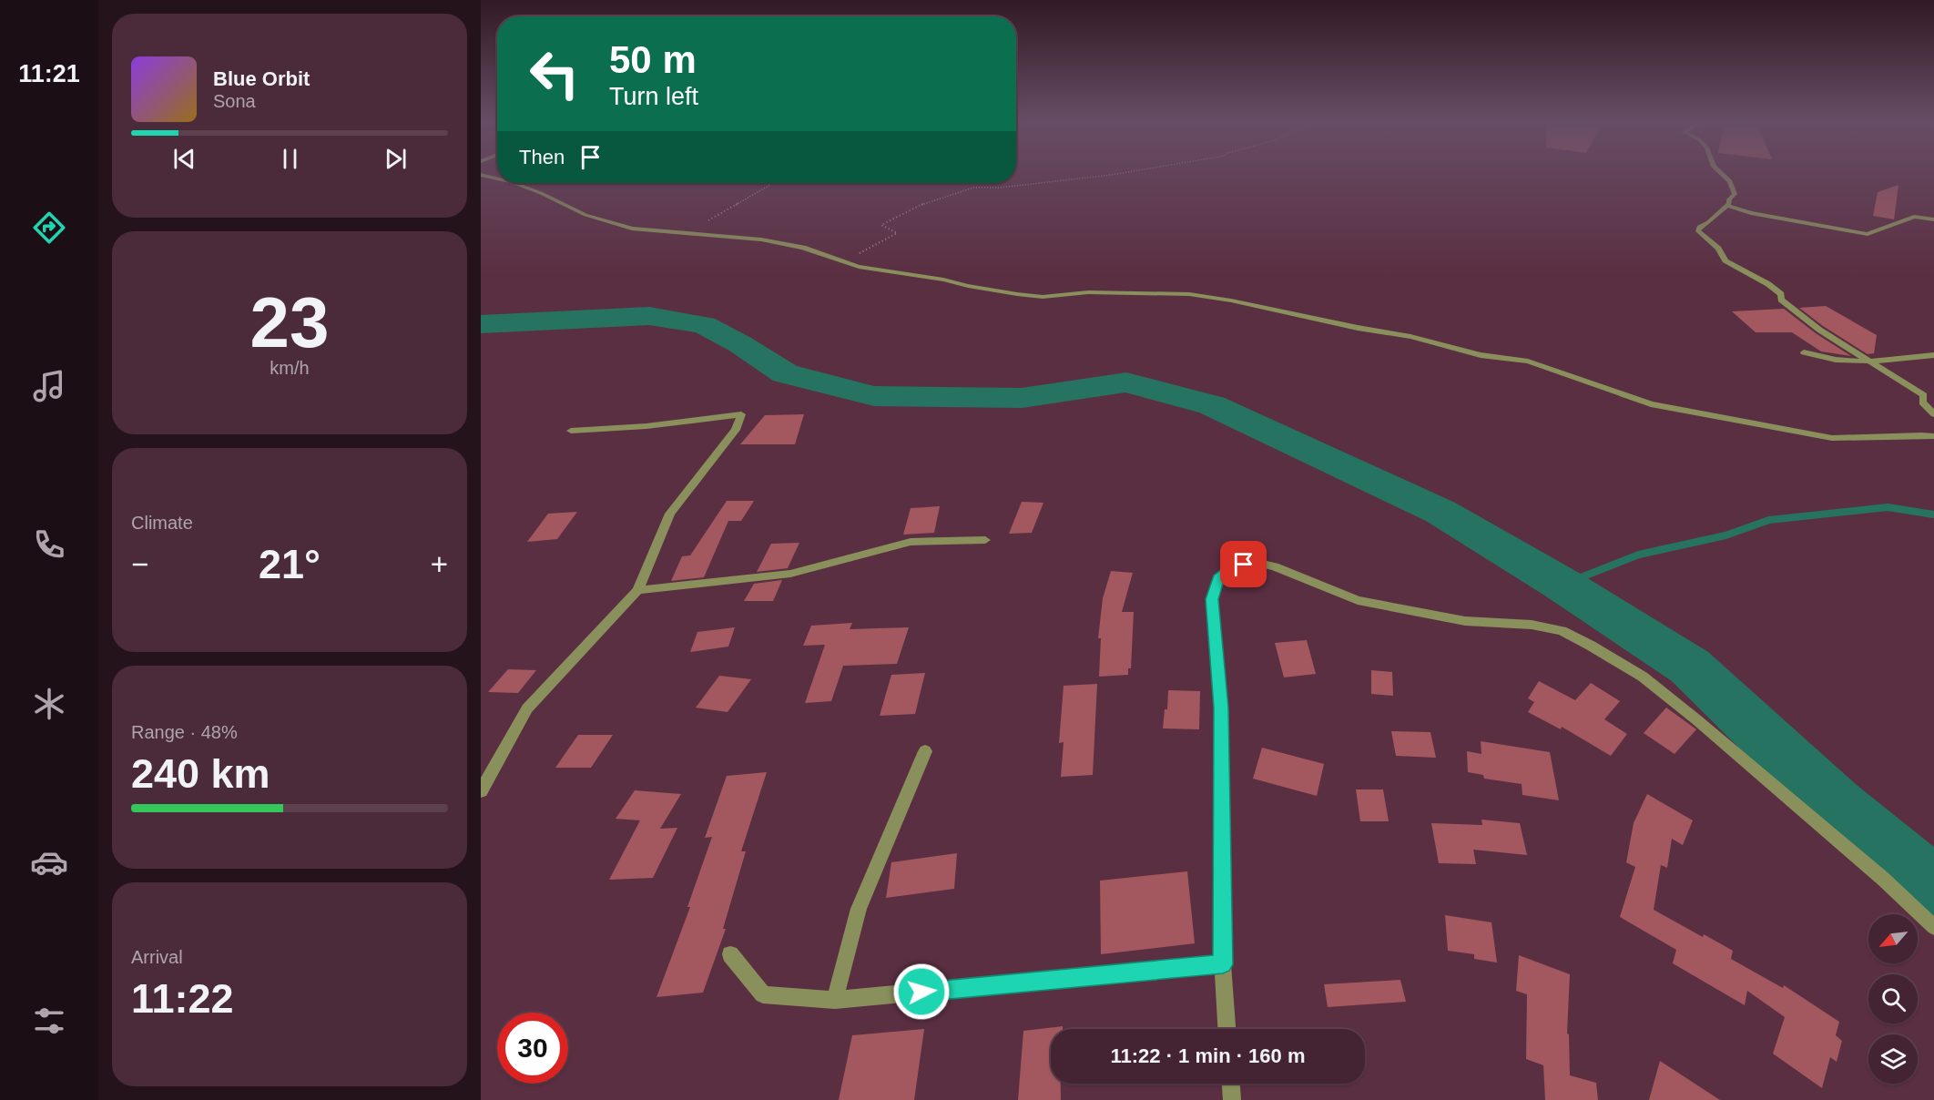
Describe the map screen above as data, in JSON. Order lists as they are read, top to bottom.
{
  "north": "bottom left",
  "page": {
    "tabs": "11:21",
    "turn": ["50 m", "Turn left"],
    "song": ["Blue Orbit", "Sona"],
    "then": "Then",
    "tile": [
      ["23", "km/h"],
      "Climate",
      ["Range · 48%", "240 km"],
      ["Arrival", "11:22"]
    ],
    "heat": ["−", "21°", "+"],
    "limit": "30",
    "trip": "11:22 · 1 min · 160 m"
  }
}
